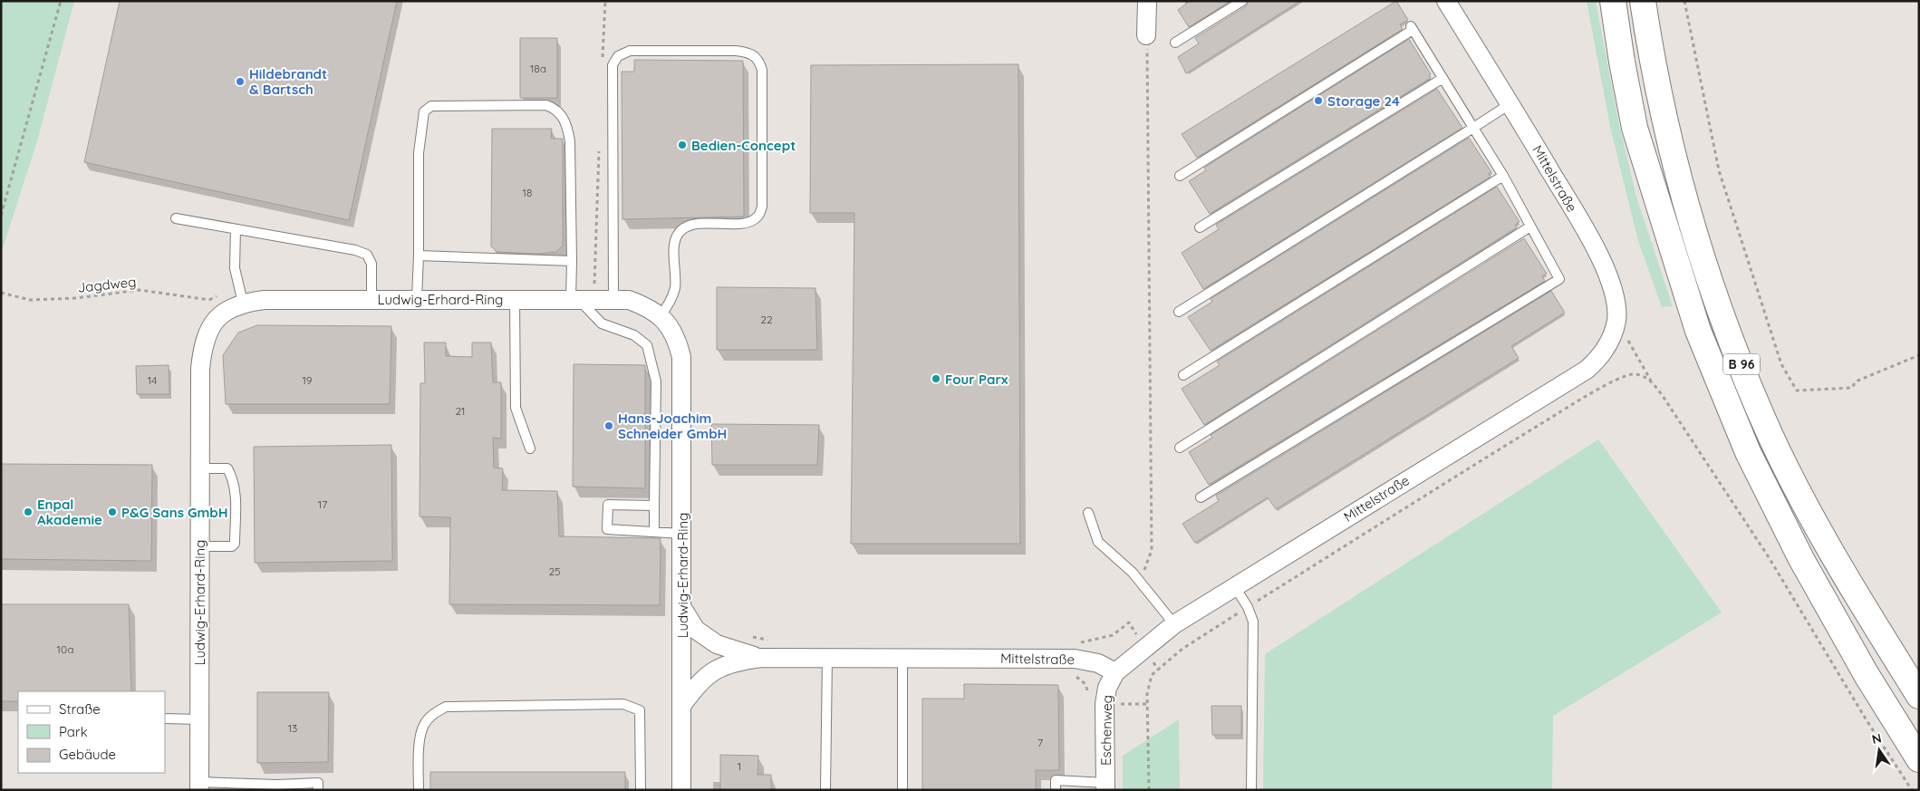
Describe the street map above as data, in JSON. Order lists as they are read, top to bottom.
{
  "streets": {
    "highway": ["B 96"],
    "street": ["Mittelstraße", "Ludwig-Erhard-Ring", "Eschenweg"],
    "path": ["Jagdweg"]
  },
  "crossings": [
    ["Mittelstraße", "Ludwig-Erhard-Ring"],
    ["Mittelstraße", "Eschenweg"],
    ["Jagdweg", "Ludwig-Erhard-Ring"]
  ],
  "places": [
    "Hildebrandt & Bartsch",
    "Storage 24",
    "Bedien-Concept",
    "Four Parx",
    "Hans-Joachim Schneider GmbH",
    "Enpal Akademie",
    "P&G Sans GmbH"
  ],
  "house_numbers": [
    "18a",
    "18",
    "22",
    "14",
    "19",
    "21",
    "17",
    "25",
    "10a",
    "13",
    "7",
    "1"
  ],
  "legend": ["Straße", "Park", "Gebäude"],
  "north": "top"
}
